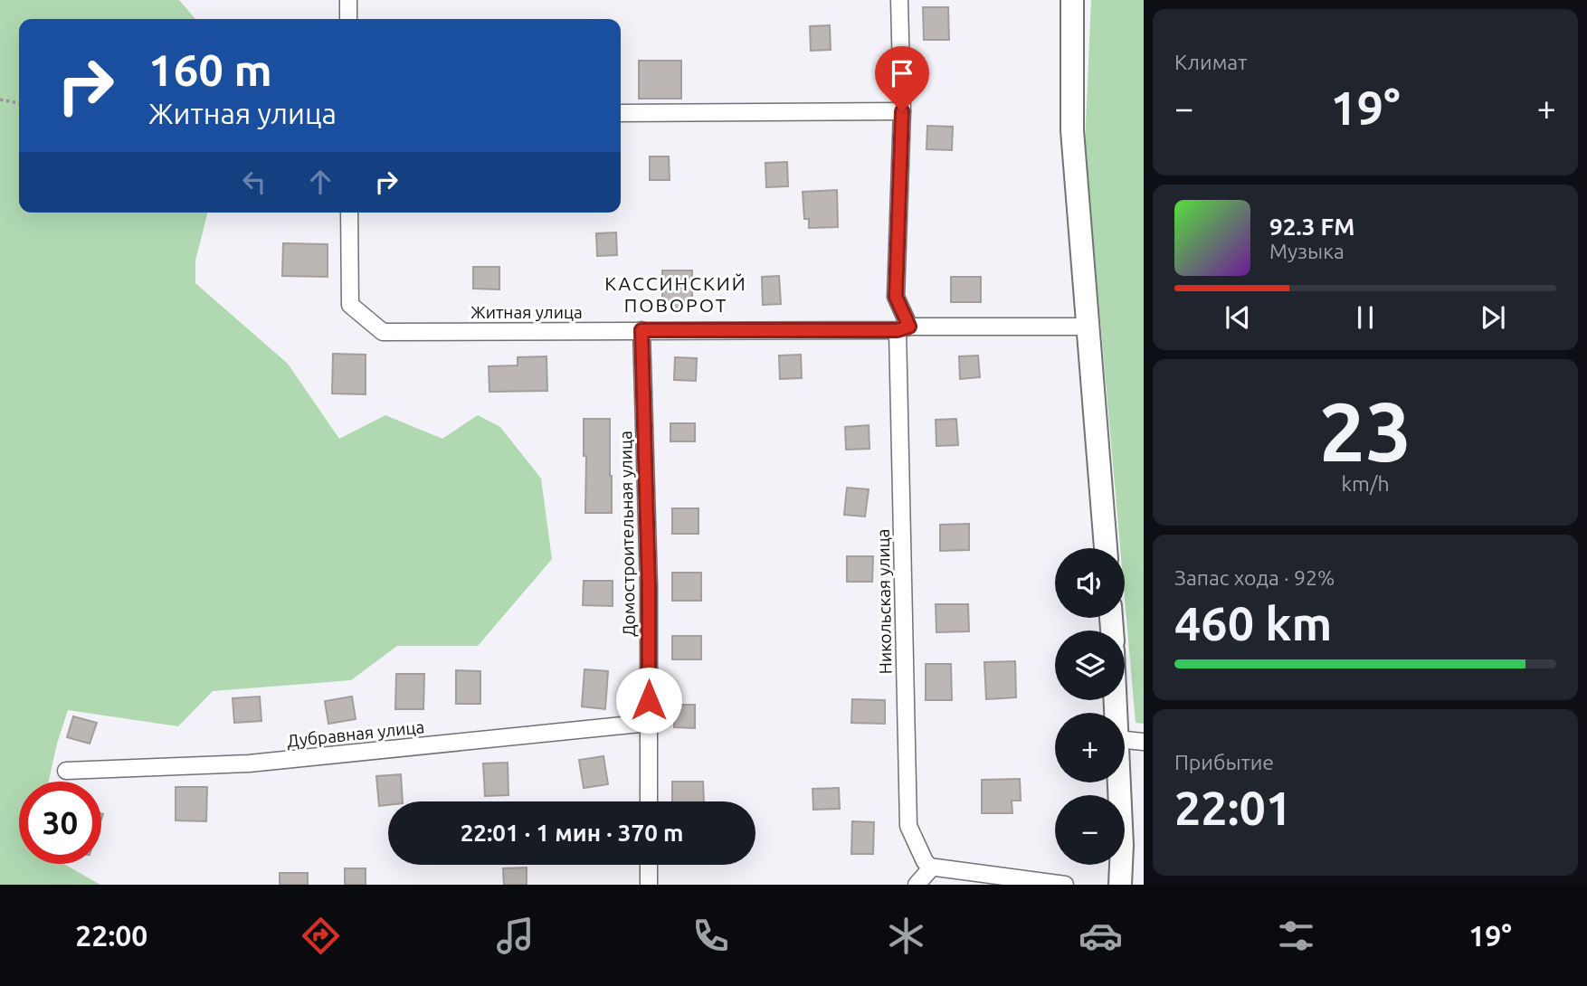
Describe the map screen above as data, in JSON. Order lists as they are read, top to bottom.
{
  "streets": {
    "street": [
      "Житная улица",
      "Домостроительная улица",
      "Никольская улица",
      "Дубравная улица"
    ]
  },
  "crossings": [
    ["Житная улица", "Домостроительная улица"],
    ["Житная улица", "Никольская улица"],
    ["Домостроительная улица", "Дубравная улица"]
  ],
  "districts": ["КАССИНСКИЙ ПОВОРОТ"],
  "page": {
    "tile": [
      "Климат",
      ["23", "km/h"],
      ["Запас хода · 92%", "460 km"],
      ["Прибытие", "22:01"]
    ],
    "turn": ["160 m", "Житная улица"],
    "heat": ["−", "19°", "+"],
    "song": ["92.3 FM", "Музыка"],
    "map_buttons": ["+", "−"],
    "limit": "30",
    "trip": "22:01 · 1 мин · 370 m",
    "tabs": ["22:00", "19°"]
  }
}
